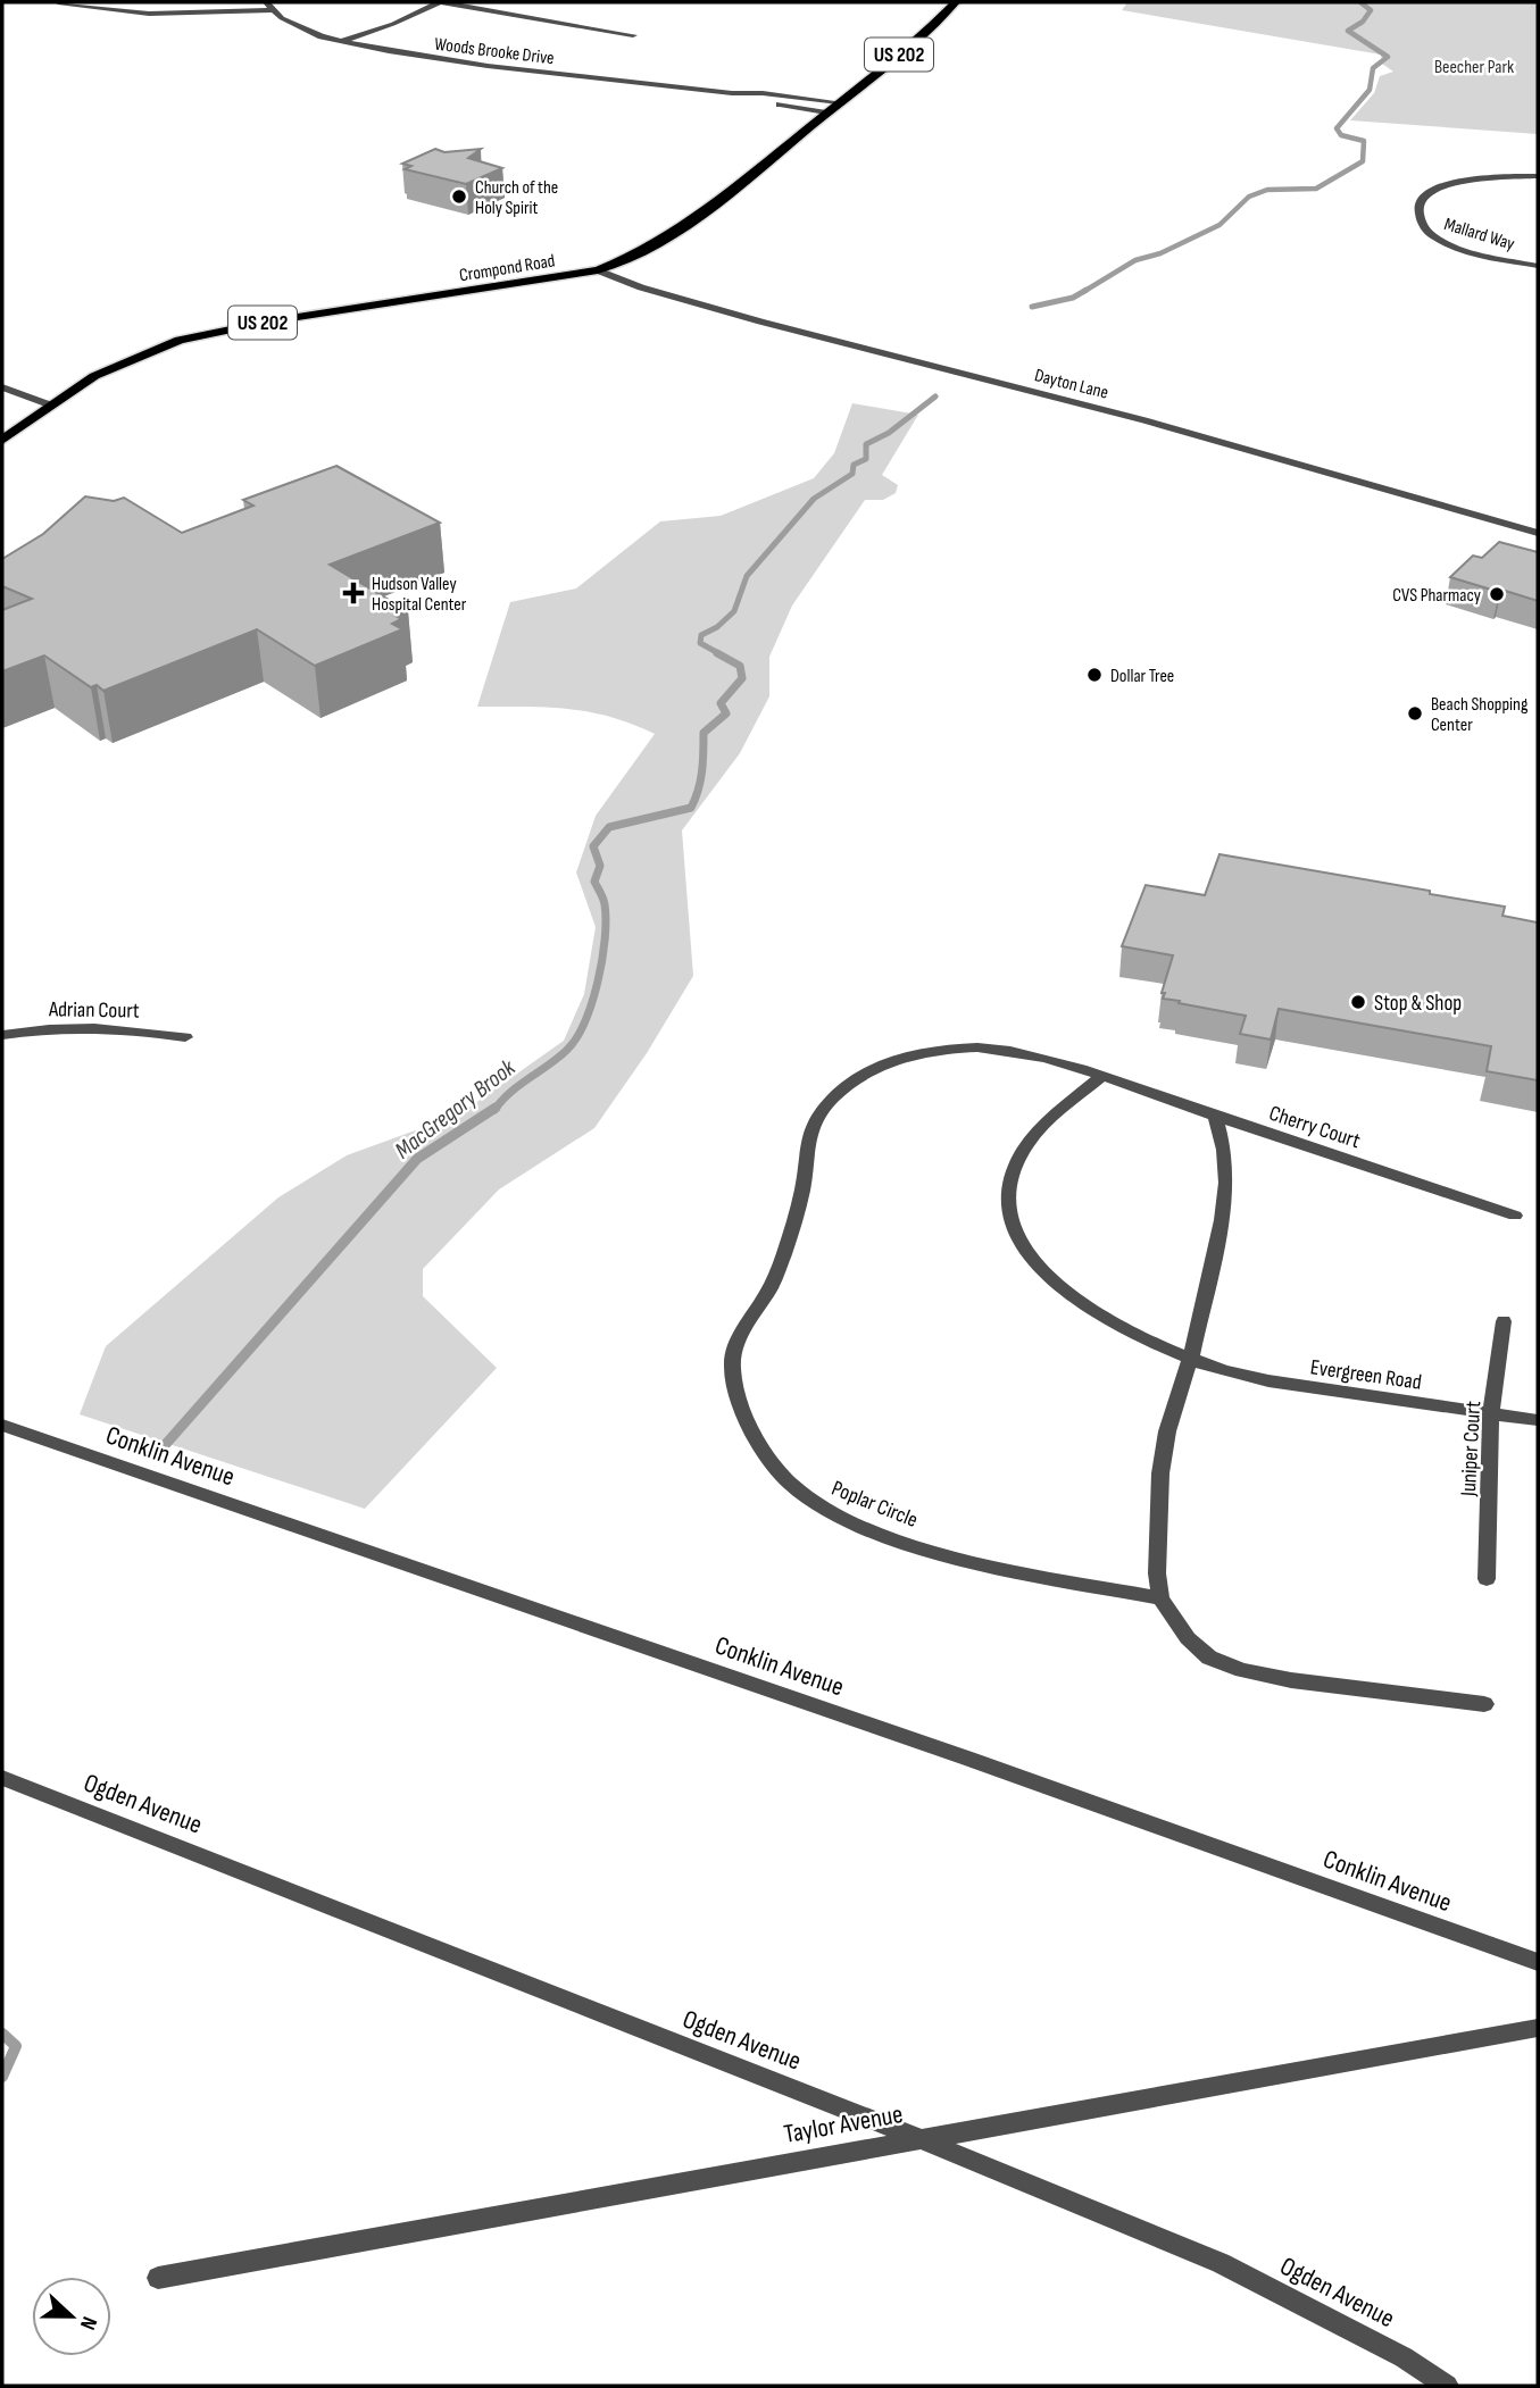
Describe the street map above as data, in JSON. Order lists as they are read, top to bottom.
{
  "streets": {
    "main road": ["US 202", "Crompond Road"],
    "street": [
      "Woods Brooke Drive",
      "Mallard Way",
      "Dayton Lane",
      "Adrian Court",
      "Cherry Court",
      "Evergreen Road",
      "Juniper Court",
      "Conklin Avenue",
      "Poplar Circle",
      "Ogden Avenue",
      "Taylor Avenue"
    ]
  },
  "crossings": [
    ["Woods Brooke Drive", "Crompond Road"],
    ["Crompond Road", "Dayton Lane"],
    ["Cherry Court", "Evergreen Road"],
    ["Cherry Court", "Poplar Circle"],
    ["Evergreen Road", "Juniper Court"],
    ["Evergreen Road", "Poplar Circle"],
    ["Ogden Avenue", "Taylor Avenue"]
  ],
  "water": ["MacGregory Brook"],
  "parks": ["Beecher Park"],
  "places": {
    "other": [
      "Church of the Holy Spirit",
      "CVS Pharmacy",
      "Dollar Tree",
      "Beach Shopping Center",
      "Stop & Shop"
    ],
    "health": ["Hudson Valley Hospital Center"]
  },
  "north": "right"
}
